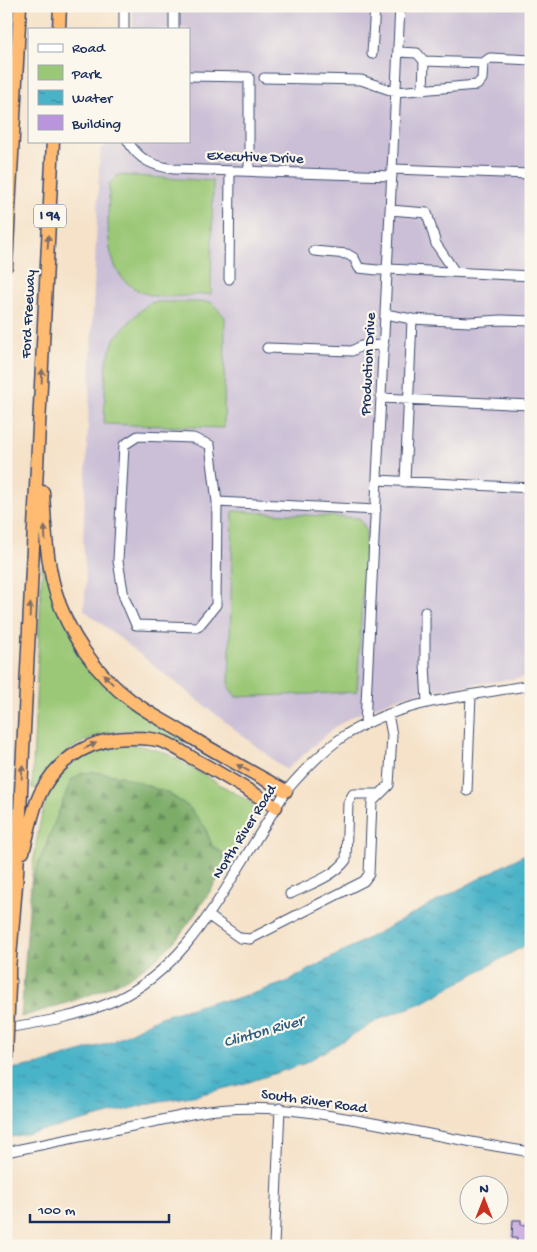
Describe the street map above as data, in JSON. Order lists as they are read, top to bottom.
{
  "streets": {
    "highway": ["I 94", "Ford Freeway"],
    "street": [
      "Executive Drive",
      "Production Drive",
      "North River Road",
      "South River Road"
    ]
  },
  "crossings": [
    ["Executive Drive", "Production Drive"],
    ["Production Drive", "North River Road"]
  ],
  "one_way": ["Ford Freeway"],
  "water": ["Clinton River"],
  "legend": [
    "Road",
    "Park",
    "Water",
    "Building"
  ],
  "scale_bar": "100 m",
  "north": "top"
}
